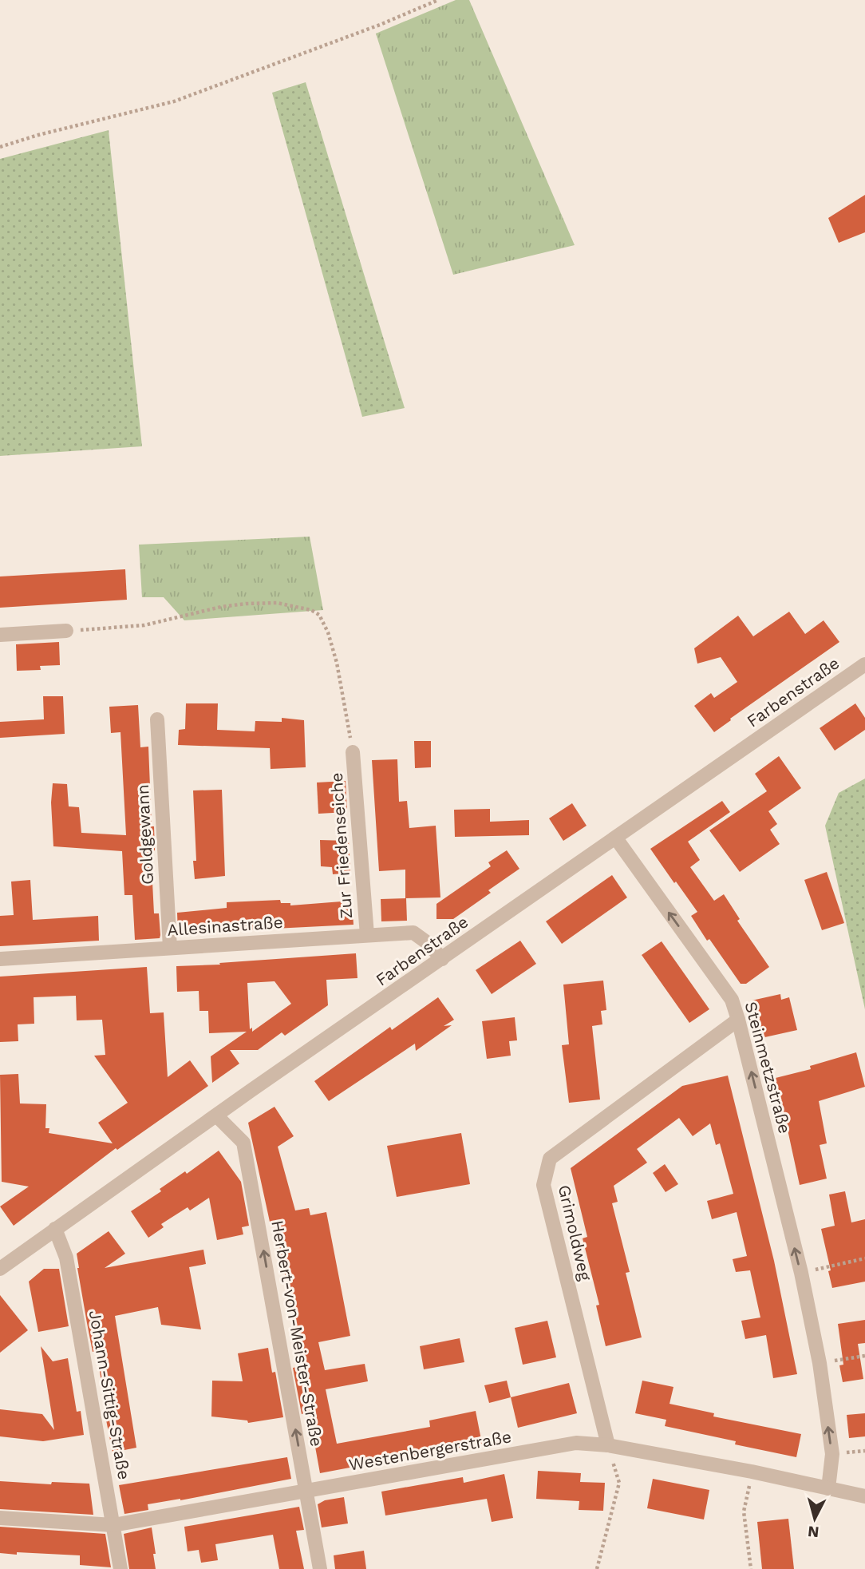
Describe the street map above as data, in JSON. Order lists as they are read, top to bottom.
{
  "streets": {
    "street": [
      "Farbenstraße",
      "Goldgewann",
      "Zur Friedenseiche",
      "Allesinastraße",
      "Steinmetzstraße",
      "Grimoldweg",
      "Herbert-von-Meister-Straße",
      "Johann-Sittig-Straße",
      "Westenbergerstraße"
    ]
  },
  "crossings": [
    ["Farbenstraße", "Allesinastraße"],
    ["Farbenstraße", "Steinmetzstraße"],
    ["Farbenstraße", "Herbert-von-Meister-Straße"],
    ["Farbenstraße", "Johann-Sittig-Straße"],
    ["Goldgewann", "Allesinastraße"],
    ["Zur Friedenseiche", "Allesinastraße"],
    ["Steinmetzstraße", "Grimoldweg"],
    ["Steinmetzstraße", "Westenbergerstraße"],
    ["Grimoldweg", "Westenbergerstraße"],
    ["Herbert-von-Meister-Straße", "Westenbergerstraße"],
    ["Johann-Sittig-Straße", "Westenbergerstraße"]
  ],
  "one_way": ["Steinmetzstraße", "Herbert-von-Meister-Straße"],
  "north": "bottom"
}
